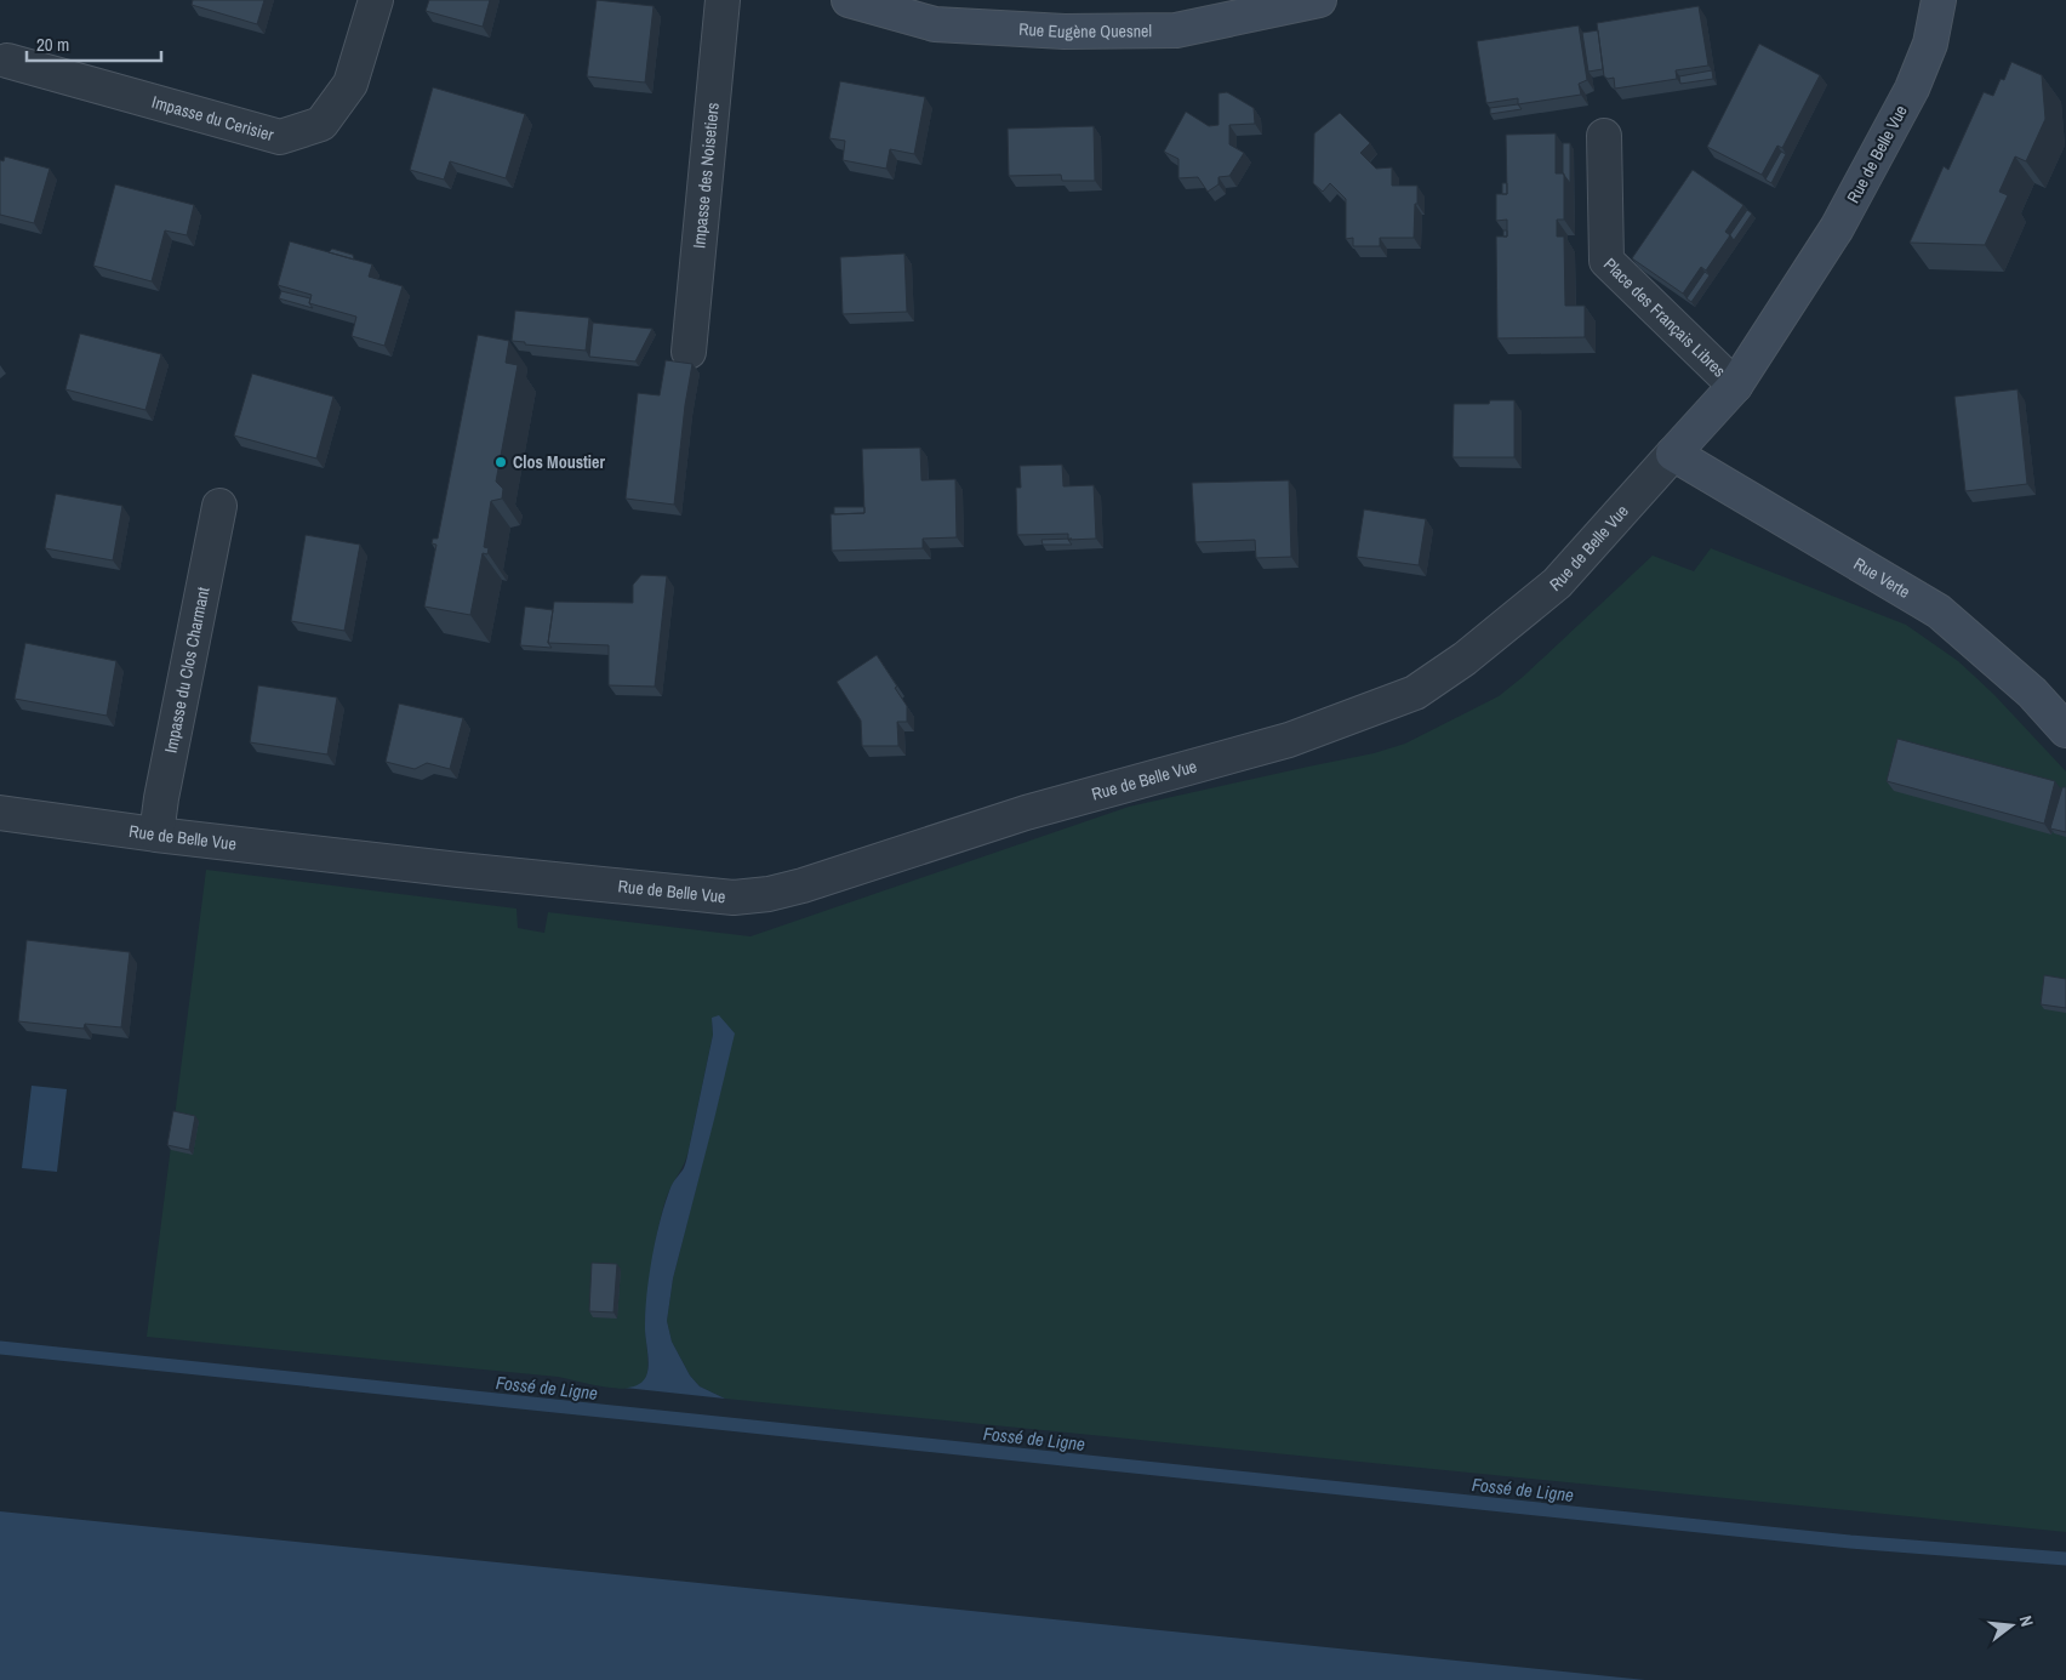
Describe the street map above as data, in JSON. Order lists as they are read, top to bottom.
{
  "streets": {
    "street": [
      "Rue Eugène Quesnel",
      "Impasse du Cerisier",
      "Rue de Belle Vue",
      "Impasse des Noisetiers",
      "Place des Français Libres",
      "Rue Verte",
      "Impasse du Clos Charmant"
    ]
  },
  "crossings": [
    ["Rue de Belle Vue", "Place des Français Libres"],
    ["Rue de Belle Vue", "Rue Verte"],
    ["Rue de Belle Vue", "Impasse du Clos Charmant"]
  ],
  "water": ["Fossé de Ligne"],
  "places": ["Clos Moustier"],
  "scale_bar": "20 m",
  "north": "right"
}
